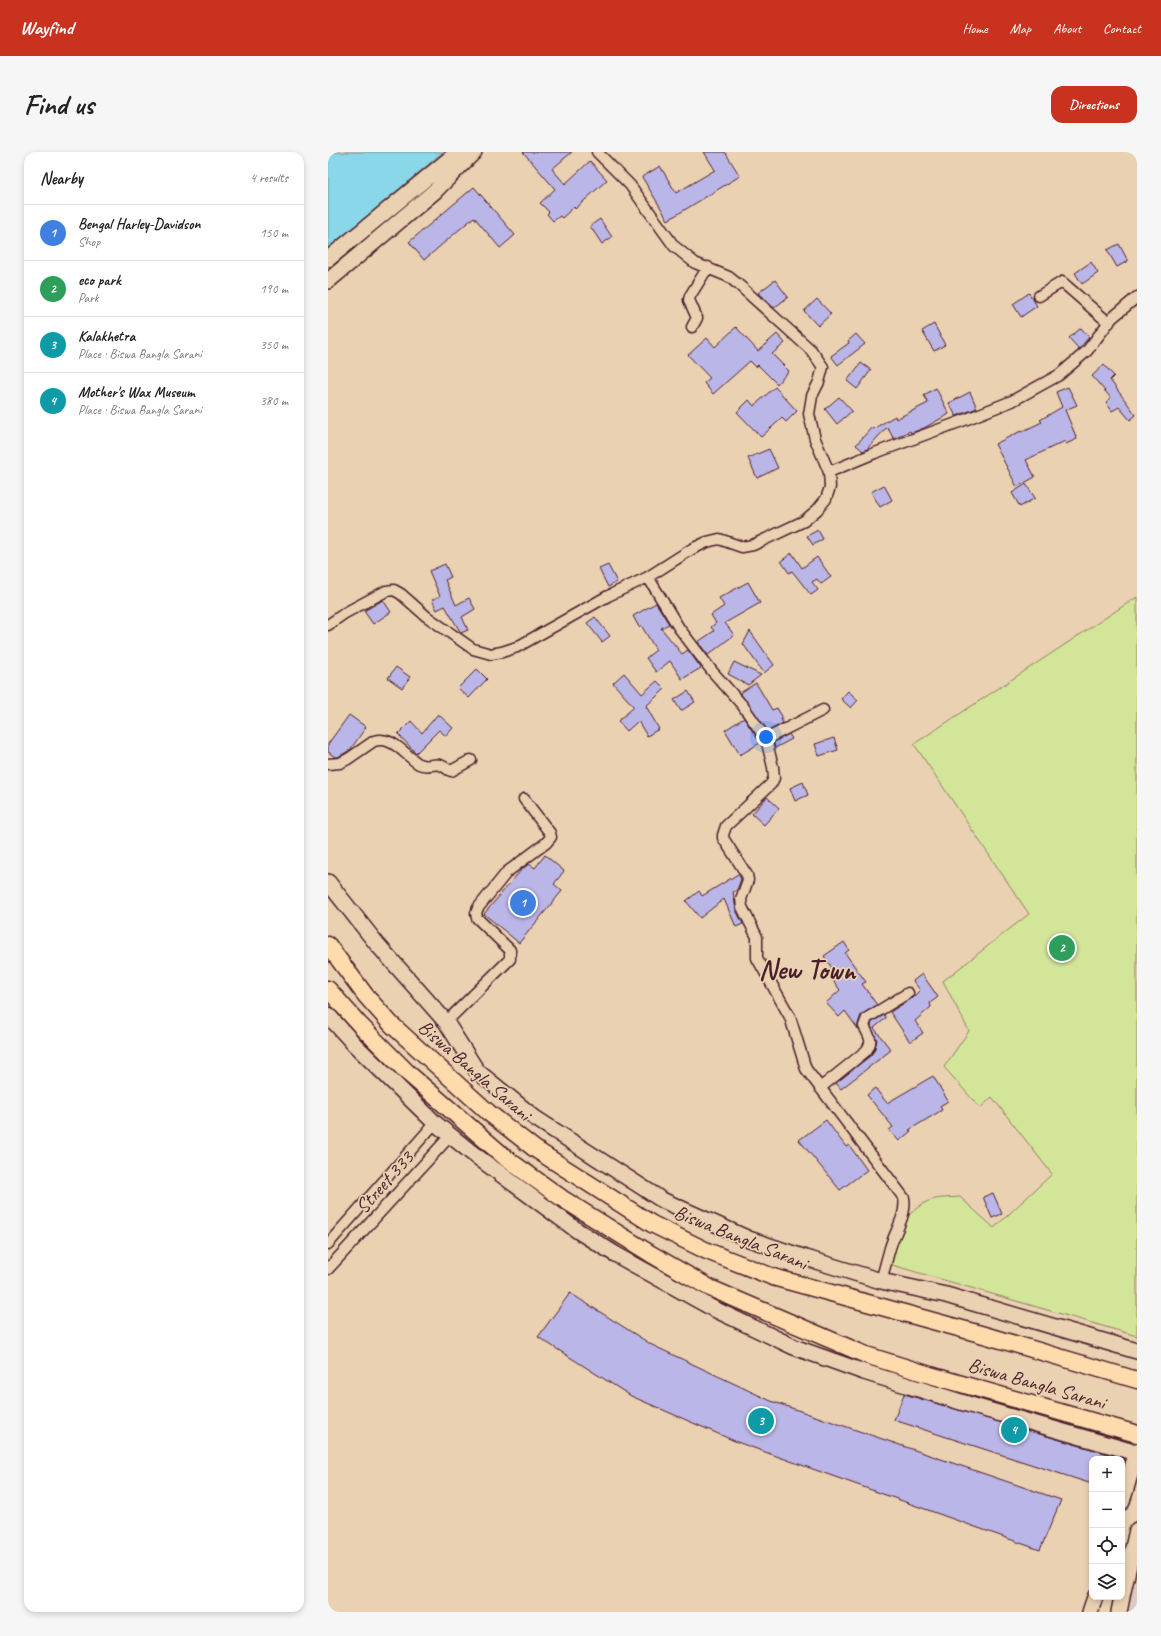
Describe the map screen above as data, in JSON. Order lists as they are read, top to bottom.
{
  "streets": {
    "main road": ["Biswa Bangla Sarani"],
    "street": ["Street 333"]
  },
  "districts": ["New Town"],
  "page": {
    "header": "Wayfind",
    "nav": [
      "Home",
      "Map",
      "About",
      "Contact"
    ],
    "buttons": "Directions",
    "title": "Find us",
    "heading": ["Nearby", "4 results"],
    "list": [
      {
        "mark": "1",
        "name": "Bengal Harley-Davidson",
        "note": "Shop",
        "value": "150 m"
      },
      {
        "mark": "2",
        "name": "eco park",
        "note": "Park",
        "value": "190 m"
      },
      {
        "mark": "3",
        "name": "Kalakhetra",
        "note": "Place · Biswa Bangla Sarani",
        "value": "350 m"
      },
      {
        "mark": "4",
        "name": "Mother's Wax Museum",
        "note": "Place · Biswa Bangla Sarani",
        "value": "380 m"
      }
    ],
    "pins": [
      "1",
      "2",
      "3",
      "4"
    ],
    "map_buttons": ["+", "−"]
  }
}
